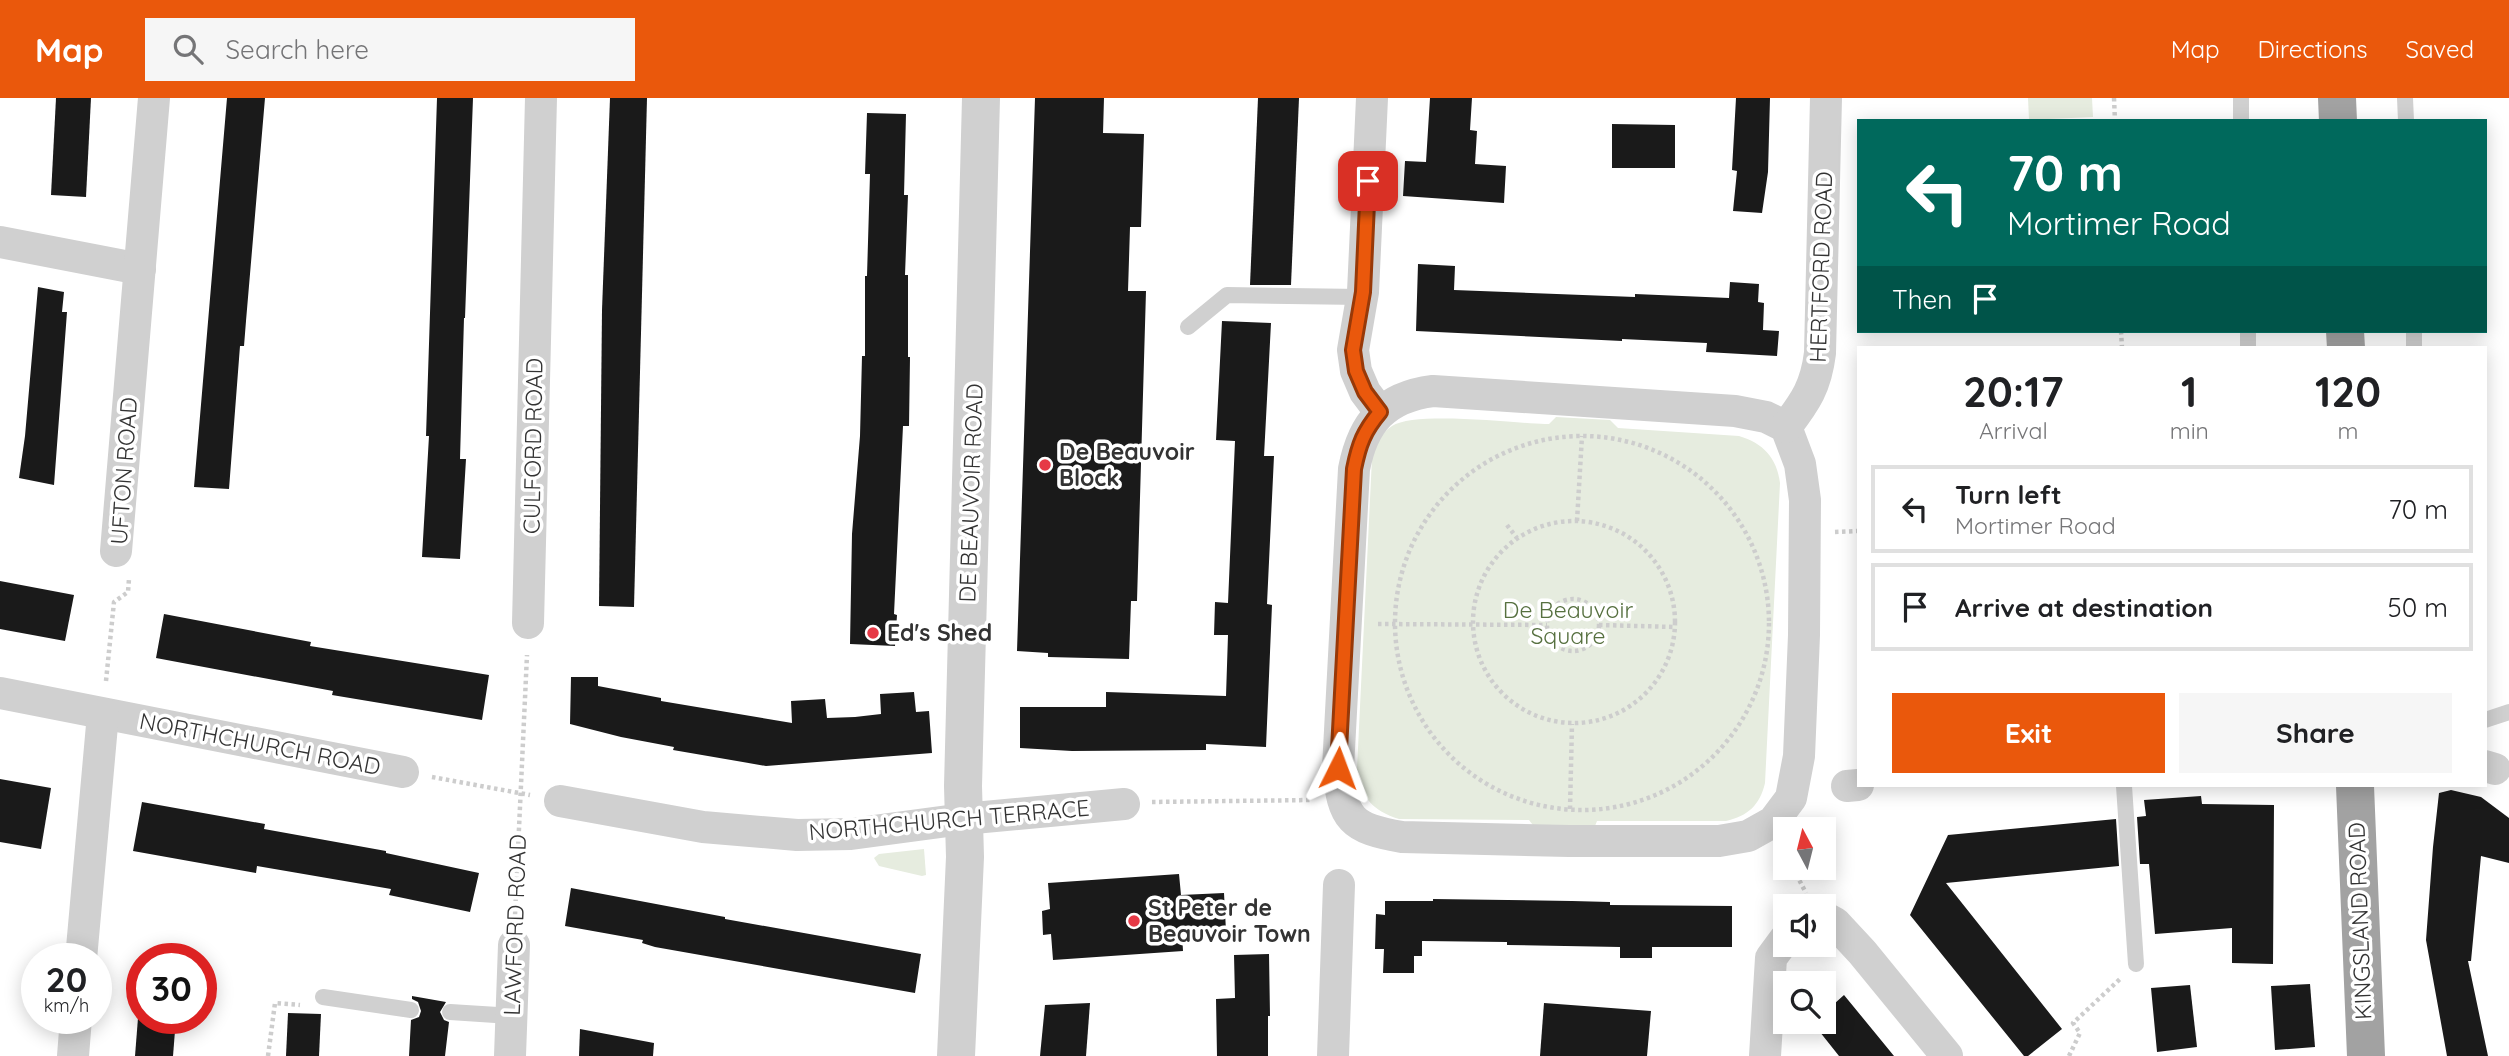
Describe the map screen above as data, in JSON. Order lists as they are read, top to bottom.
{
  "streets": {
    "highway": ["KINGSLAND ROAD"],
    "street": [
      "HERTFORD ROAD",
      "CULFORD ROAD",
      "UFTON ROAD",
      "DE BEAUVOIR ROAD",
      "NORTHCHURCH ROAD",
      "NORTHCHURCH TERRACE",
      "LAWFORD ROAD"
    ]
  },
  "crossings": [
    ["UFTON ROAD", "NORTHCHURCH ROAD"],
    ["DE BEAUVOIR ROAD", "NORTHCHURCH TERRACE"],
    ["NORTHCHURCH ROAD", "LAWFORD ROAD"]
  ],
  "parks": ["De Beauvoir Square"],
  "places": ["De Beauvoir Block", "Ed's Shed", "St Peter de Beauvoir Town"],
  "north": "top",
  "page": {
    "header": "Map",
    "search": "Search here",
    "nav": ["Map", "Directions", "Saved"],
    "turn": ["70 m", "Mortimer Road"],
    "then": "Then",
    "eta": [
      "20:17",
      "Arrival",
      "1",
      "min",
      "120",
      "m"
    ],
    "list": [
      {
        "name": "Turn left",
        "note": "Mortimer Road",
        "value": "70 m"
      },
      {
        "name": "Arrive at destination",
        "value": "50 m"
      }
    ],
    "buttons": ["Exit", "Share"],
    "speed": "20 km/h",
    "limit": "30"
  }
}
